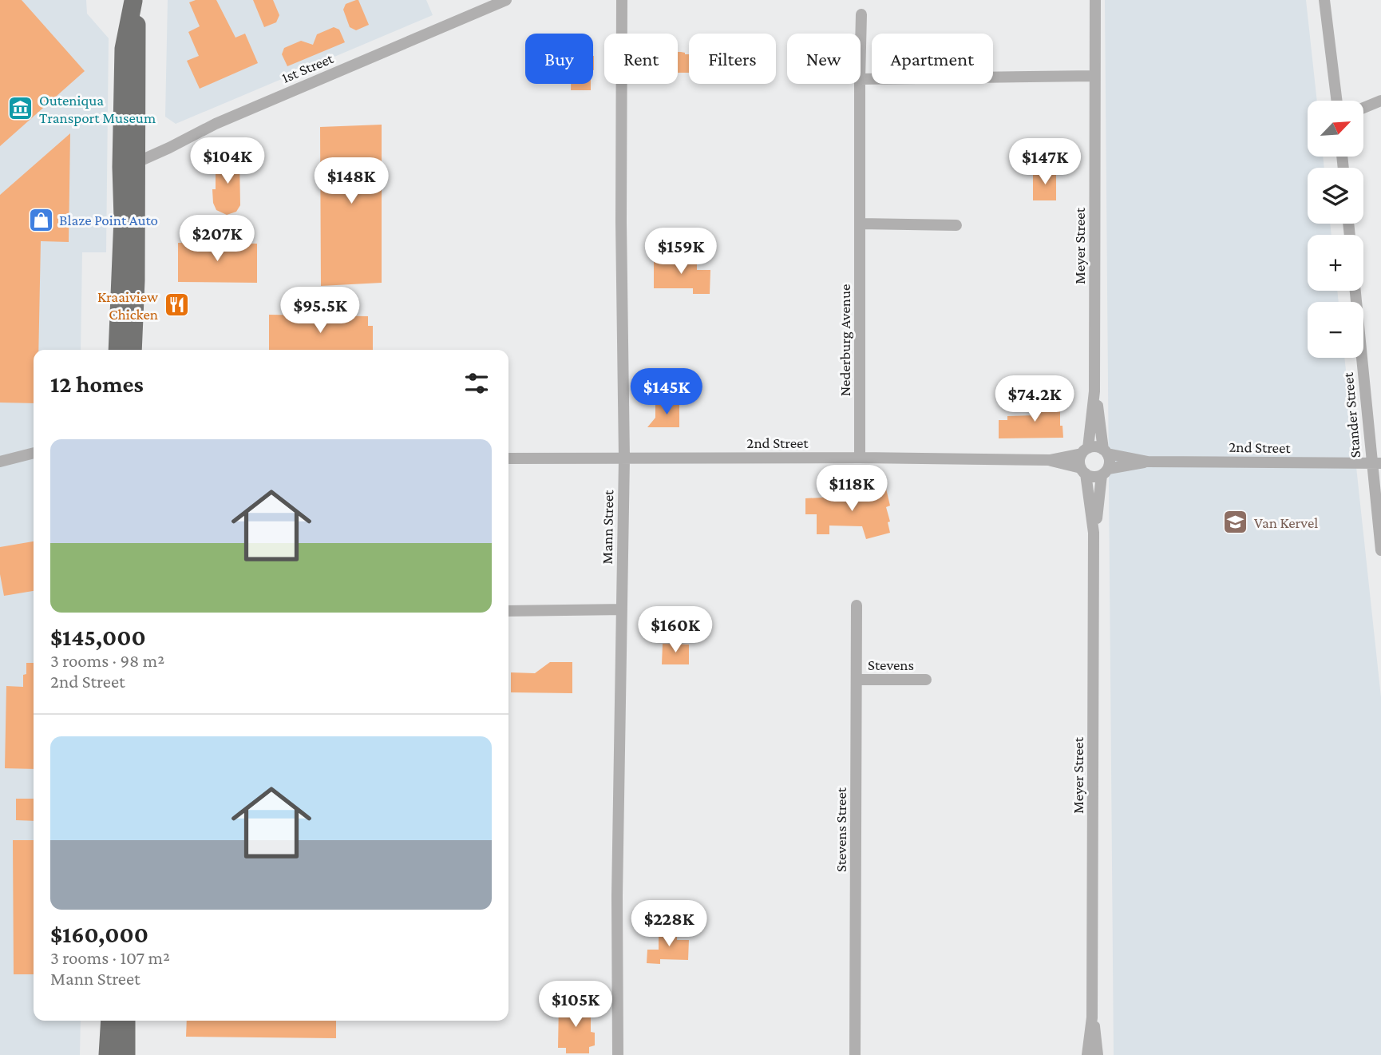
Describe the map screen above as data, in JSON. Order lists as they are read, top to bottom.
{
  "streets": {
    "street": [
      "1st Street",
      "Meyer Street",
      "Nederburg Avenue",
      "Stander Street",
      "2nd Street",
      "Mann Street",
      "Stevens",
      "Stevens Street"
    ]
  },
  "crossings": [
    ["Meyer Street", "2nd Street"],
    ["Nederburg Avenue", "2nd Street"],
    ["Stander Street", "2nd Street"],
    ["2nd Street", "Mann Street"],
    ["Stevens", "Stevens Street"]
  ],
  "places": {
    "museum": ["Outeniqua Transport Museum"],
    "shop": ["Blaze Point Auto"],
    "restaurant": ["Kraaiview Chicken"],
    "school or university": ["Van Kervel"]
  },
  "north": "top right",
  "page": {
    "chip": [
      "Buy",
      "Rent",
      "Filters",
      "New",
      "Apartment"
    ],
    "map_buttons": ["+", "−"],
    "price": [
      "$104K",
      "$147K",
      "$148K",
      "$207K",
      "$159K",
      "$95.5K",
      "$145K",
      "$74.2K",
      "$118K",
      "$160K",
      "$228K",
      "$105K"
    ],
    "heading": "12 homes",
    "list": [
      {
        "name": "$145,000",
        "note": "3 rooms · 98 m² · 2nd Street"
      },
      {
        "name": "$160,000",
        "note": "3 rooms · 107 m² · Mann Street"
      }
    ]
  }
}
